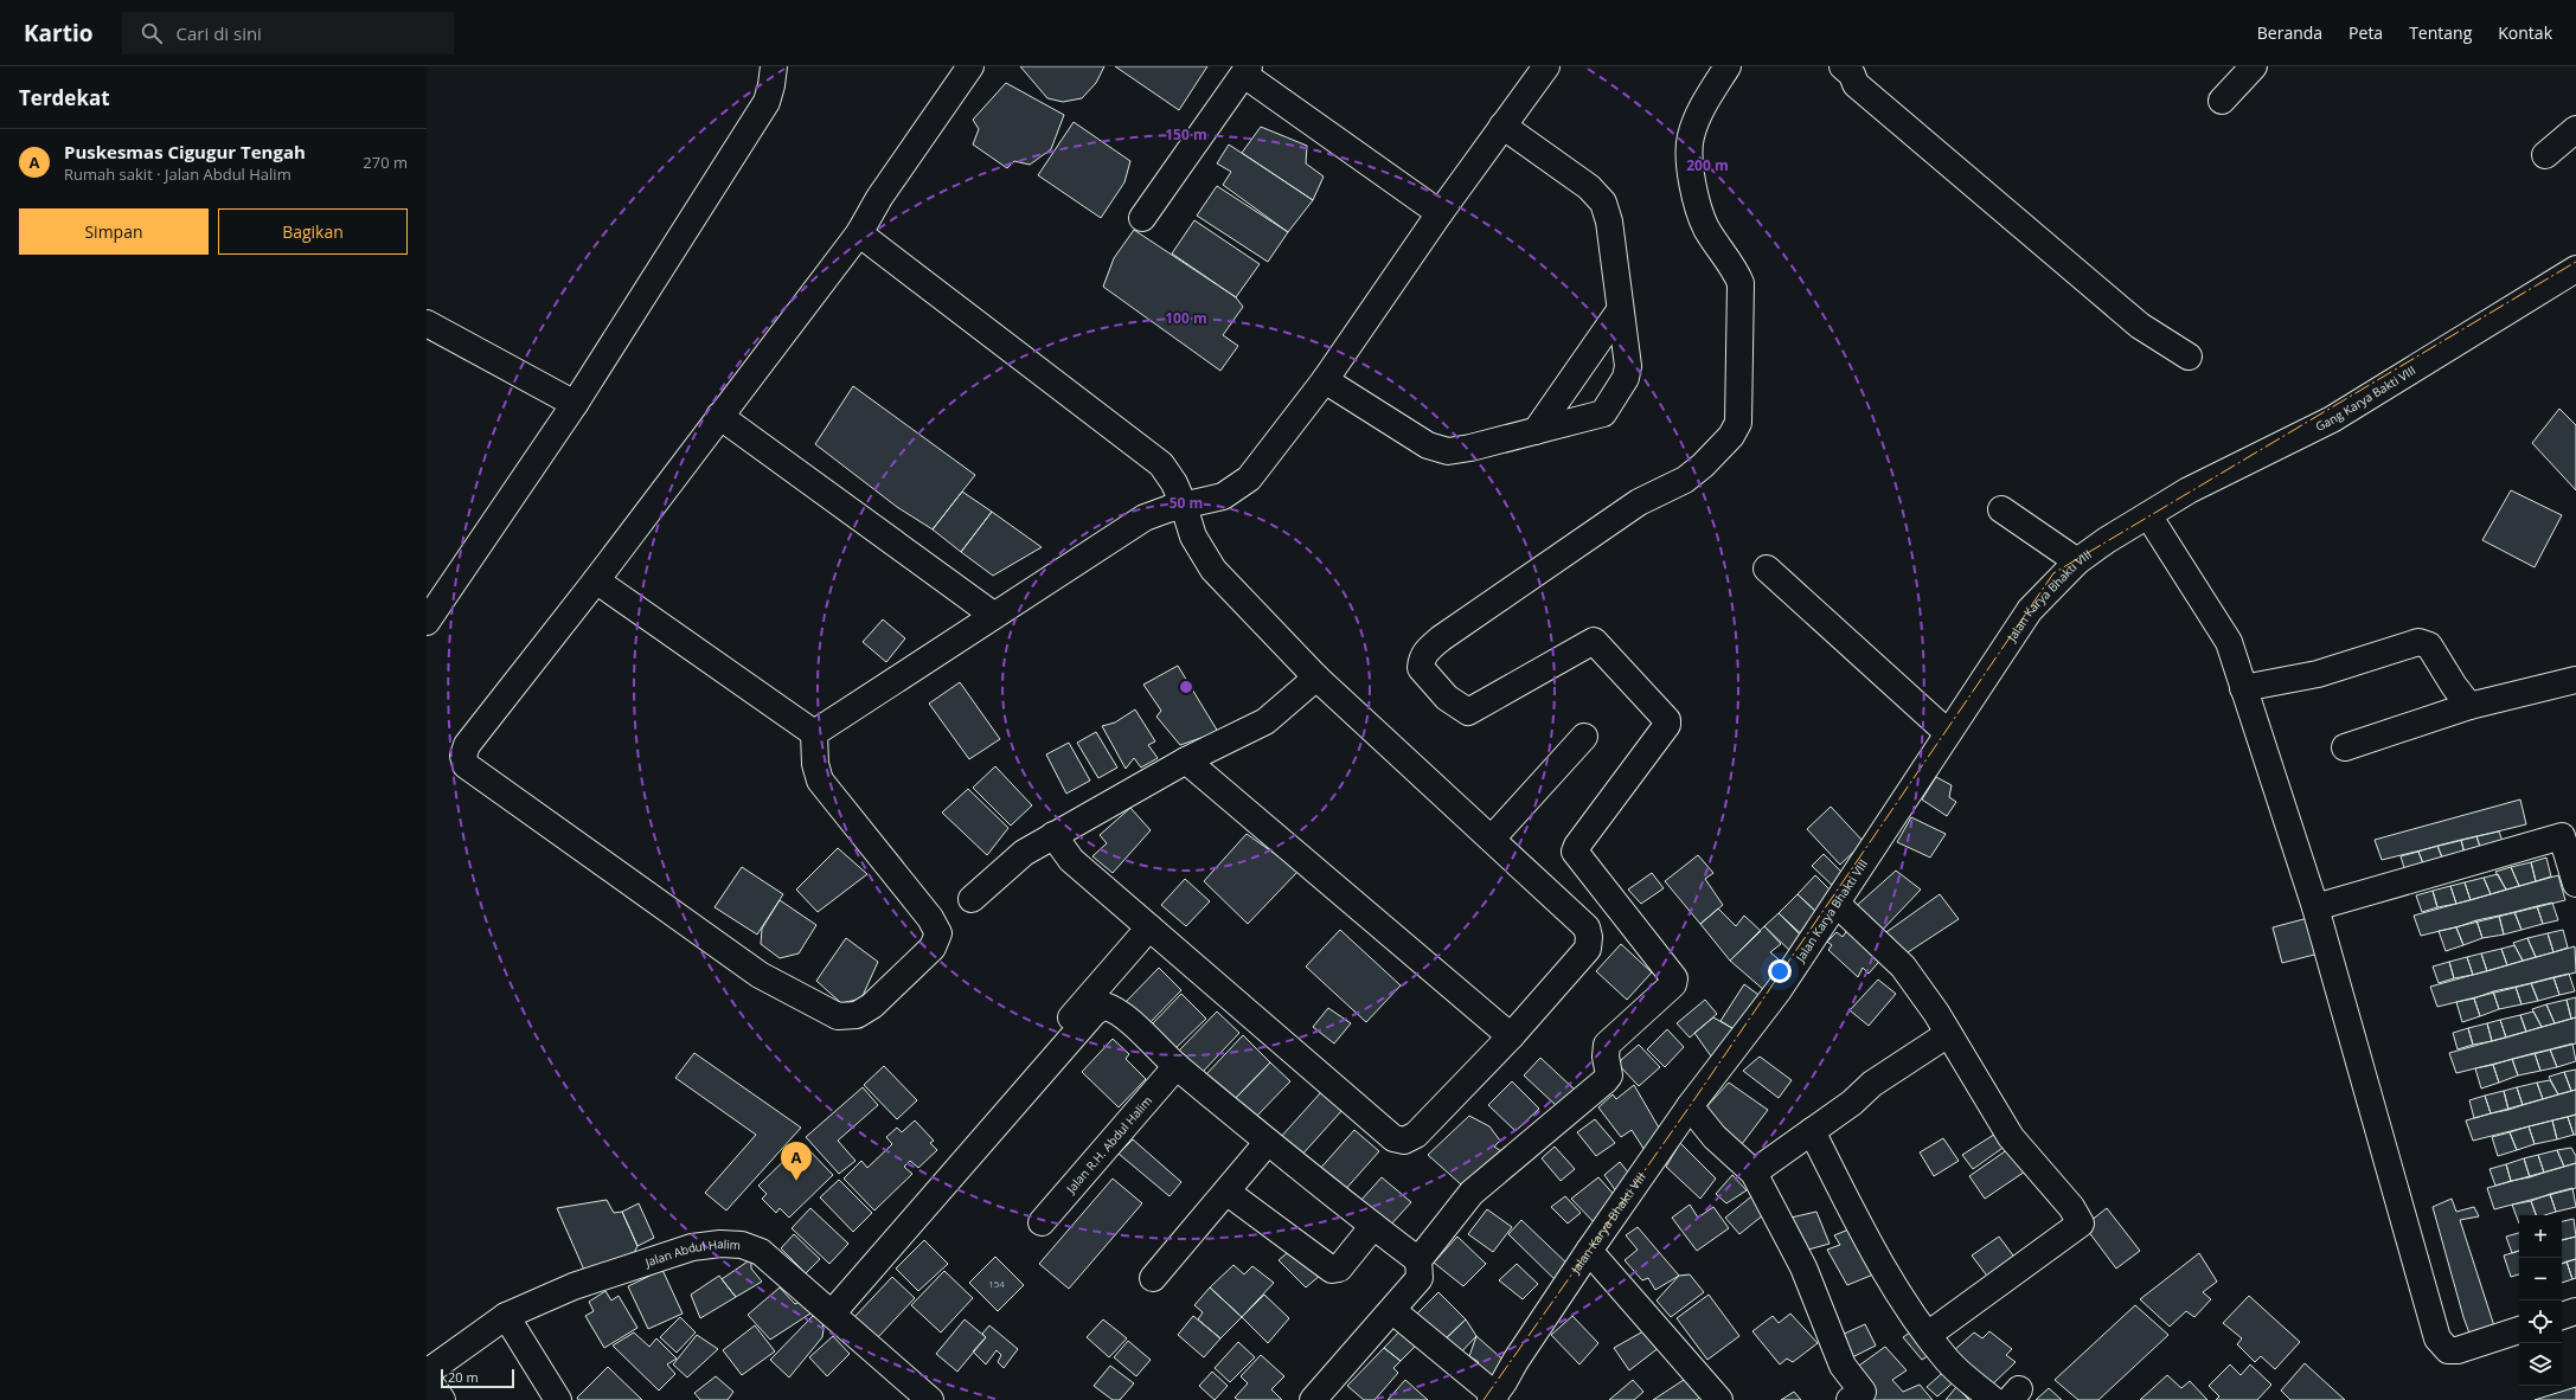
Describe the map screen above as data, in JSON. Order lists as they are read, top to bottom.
{
  "streets": {
    "street": [
      "Gang Karya Bakti VIII",
      "Jalan Karya Bhakti VIII",
      "Jalan R.H. Abdul Halim",
      "Jalan Abdul Halim"
    ]
  },
  "crossings": [
    ["Gang Karya Bakti VIII", "Jalan Karya Bhakti VIII"]
  ],
  "house_numbers": ["154"],
  "scale_bar": "20 m",
  "page": {
    "header": "Kartio",
    "search": "Cari di sini",
    "nav": [
      "Beranda",
      "Peta",
      "Tentang",
      "Kontak"
    ],
    "heading": "Terdekat",
    "list": [
      {
        "mark": "A",
        "name": "Puskesmas Cigugur Tengah",
        "note": "Rumah sakit · Jalan Abdul Halim",
        "value": "270 m"
      }
    ],
    "buttons": ["Simpan", "Bagikan"],
    "pins": "A",
    "map_buttons": ["+", "−"],
    "scale": "20 m"
  },
  "rings": [
    "150 m",
    "200 m",
    "100 m",
    "50 m"
  ]
}
